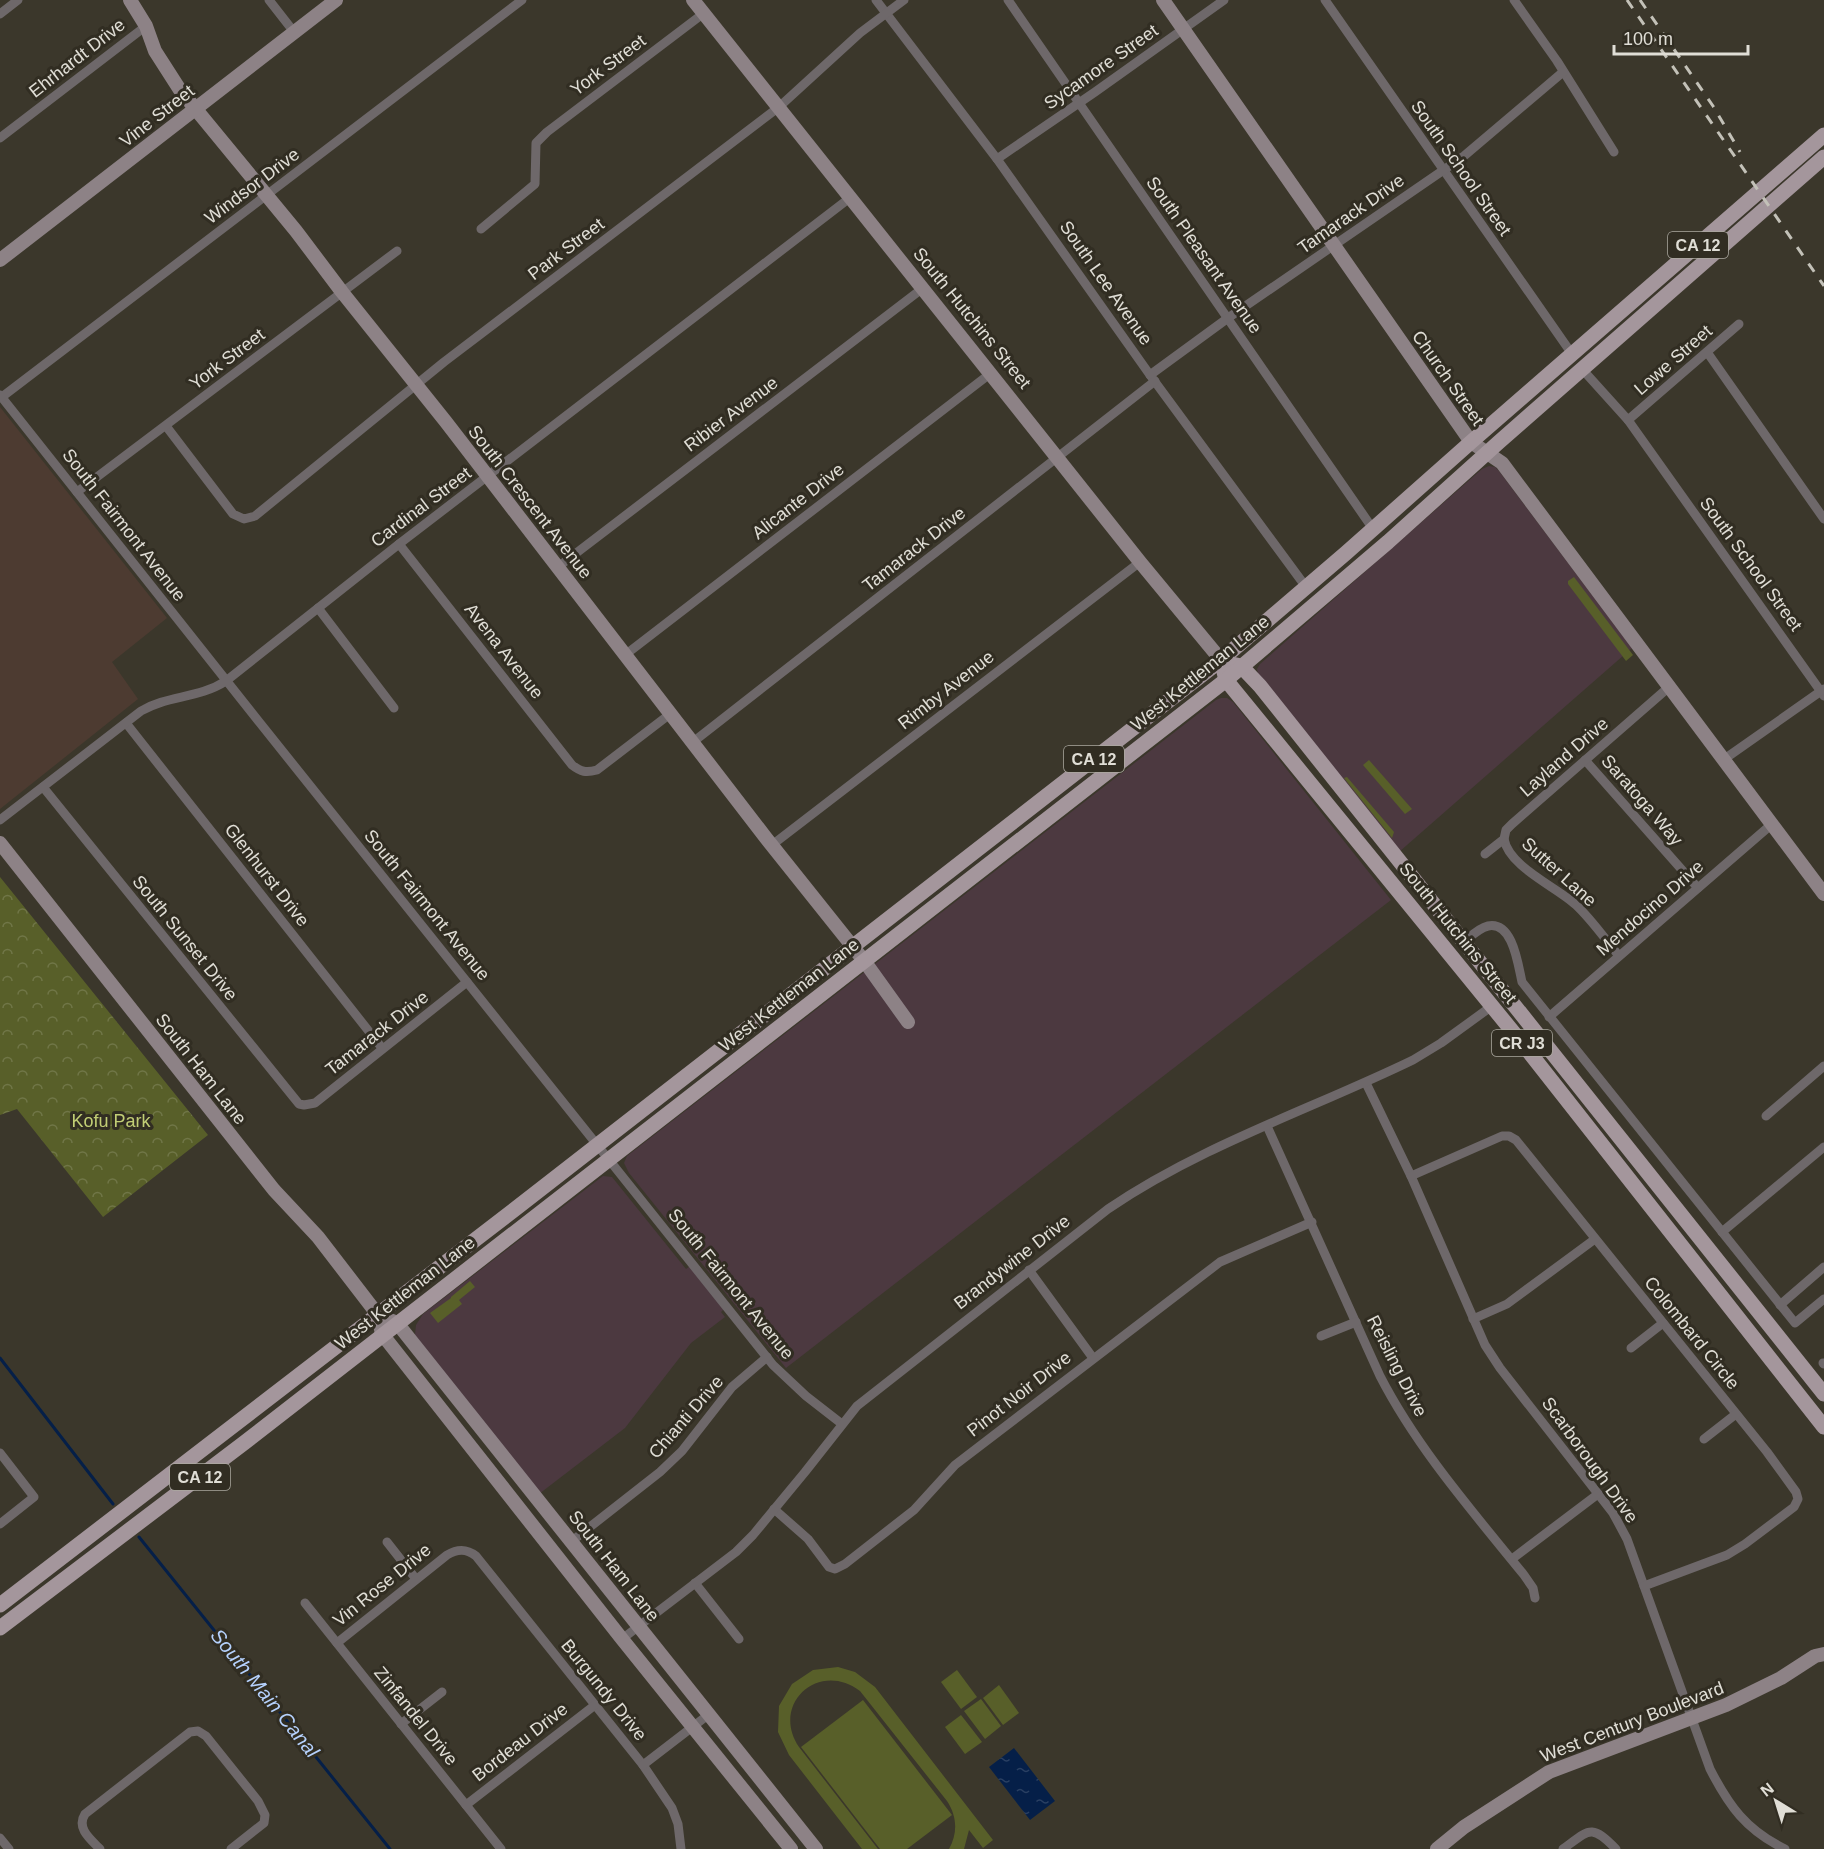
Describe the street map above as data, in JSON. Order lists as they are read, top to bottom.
{
  "streets": {
    "main road": [
      "CA 12",
      "South Hutchins Street",
      "West Kettleman Lane",
      "CR J3"
    ],
    "street": [
      "Ehrhardt Drive",
      "York Street",
      "Sycamore Street",
      "Vine Street",
      "South School Street",
      "Windsor Drive",
      "Tamarack Drive",
      "Park Street",
      "South Pleasant Avenue",
      "South Lee Avenue",
      "Lowe Street",
      "Church Street",
      "Ribier Avenue",
      "Alicante Drive",
      "South Crescent Avenue",
      "Cardinal Street",
      "South Fairmont Avenue",
      "Avena Avenue",
      "Rimby Avenue",
      "Layland Drive",
      "Saratoga Way",
      "Sutter Lane",
      "Glenhurst Drive",
      "Mendocino Drive",
      "South Sunset Drive",
      "South Ham Lane",
      "Brandywine Drive",
      "Colombard Circle",
      "Reisling Drive",
      "Pinot Noir Drive",
      "Chianti Drive",
      "Scarborough Drive",
      "Vin Rose Drive",
      "Burgundy Drive",
      "Zinfandel Drive",
      "West Century Boulevard",
      "Bordeau Drive"
    ]
  },
  "crossings": [
    ["Ehrhardt Drive", "South Crescent Avenue"],
    ["York Street", "Park Street"],
    ["York Street", "South Hutchins Street"],
    ["York Street", "South Crescent Avenue"],
    ["York Street", "South Fairmont Avenue"],
    ["Sycamore Street", "South Pleasant Avenue"],
    ["Sycamore Street", "South Lee Avenue"],
    ["Sycamore Street", "Church Street"],
    ["Vine Street", "South Crescent Avenue"],
    ["South School Street", "Tamarack Drive"],
    ["South School Street", "CA 12"],
    ["South School Street", "Lowe Street"],
    ["South School Street", "West Kettleman Lane"],
    ["Windsor Drive", "South Crescent Avenue"],
    ["Windsor Drive", "South Fairmont Avenue"],
    ["Tamarack Drive", "South Pleasant Avenue"],
    ["Tamarack Drive", "South Lee Avenue"],
    ["Tamarack Drive", "South Hutchins Street"],
    ["Tamarack Drive", "Church Street"],
    ["Tamarack Drive", "South Crescent Avenue"],
    ["Tamarack Drive", "South Fairmont Avenue"],
    ["Tamarack Drive", "Glenhurst Drive"],
    ["Tamarack Drive", "South Sunset Drive"],
    ["CA 12", "West Kettleman Lane"],
    ["Park Street", "South Lee Avenue"],
    ["Park Street", "South Hutchins Street"],
    ["Park Street", "South Crescent Avenue"],
    ["South Pleasant Avenue", "West Kettleman Lane"],
    ["South Lee Avenue", "West Kettleman Lane"],
    ["South Hutchins Street", "Ribier Avenue"],
    ["South Hutchins Street", "Alicante Drive"],
    ["South Hutchins Street", "Cardinal Street"],
    ["South Hutchins Street", "West Kettleman Lane"],
    ["South Hutchins Street", "Rimby Avenue"],
    ["South Hutchins Street", "Brandywine Drive"],
    ["Church Street", "West Kettleman Lane"],
    ["Church Street", "Layland Drive"],
    ["Church Street", "Mendocino Drive"],
    ["Ribier Avenue", "South Crescent Avenue"],
    ["Alicante Drive", "South Crescent Avenue"],
    ["South Crescent Avenue", "Cardinal Street"],
    ["South Crescent Avenue", "Avena Avenue"],
    ["South Crescent Avenue", "West Kettleman Lane"],
    ["South Crescent Avenue", "Rimby Avenue"],
    ["Cardinal Street", "South Fairmont Avenue"],
    ["Cardinal Street", "Avena Avenue"],
    ["Cardinal Street", "Glenhurst Drive"],
    ["Cardinal Street", "South Sunset Drive"],
    ["South Fairmont Avenue", "West Kettleman Lane"],
    ["South Fairmont Avenue", "Brandywine Drive"],
    ["South Fairmont Avenue", "Chianti Drive"],
    ["West Kettleman Lane", "South Ham Lane"],
    ["Layland Drive", "Saratoga Way"],
    ["Layland Drive", "Sutter Lane"],
    ["Saratoga Way", "Mendocino Drive"],
    ["Sutter Lane", "Mendocino Drive"],
    ["South Ham Lane", "Brandywine Drive"],
    ["South Ham Lane", "Chianti Drive"],
    ["Brandywine Drive", "Reisling Drive"],
    ["Brandywine Drive", "Pinot Noir Drive"],
    ["Brandywine Drive", "Scarborough Drive"],
    ["Colombard Circle", "Scarborough Drive"],
    ["Reisling Drive", "Pinot Noir Drive"],
    ["Scarborough Drive", "West Century Boulevard"],
    ["Vin Rose Drive", "Burgundy Drive"],
    ["Vin Rose Drive", "Zinfandel Drive"],
    ["Burgundy Drive", "Bordeau Drive"],
    ["Zinfandel Drive", "Bordeau Drive"]
  ],
  "water": ["South Main Canal"],
  "parks": ["Kofu Park"],
  "scale_bar": "100 m",
  "north": "top left"
}
